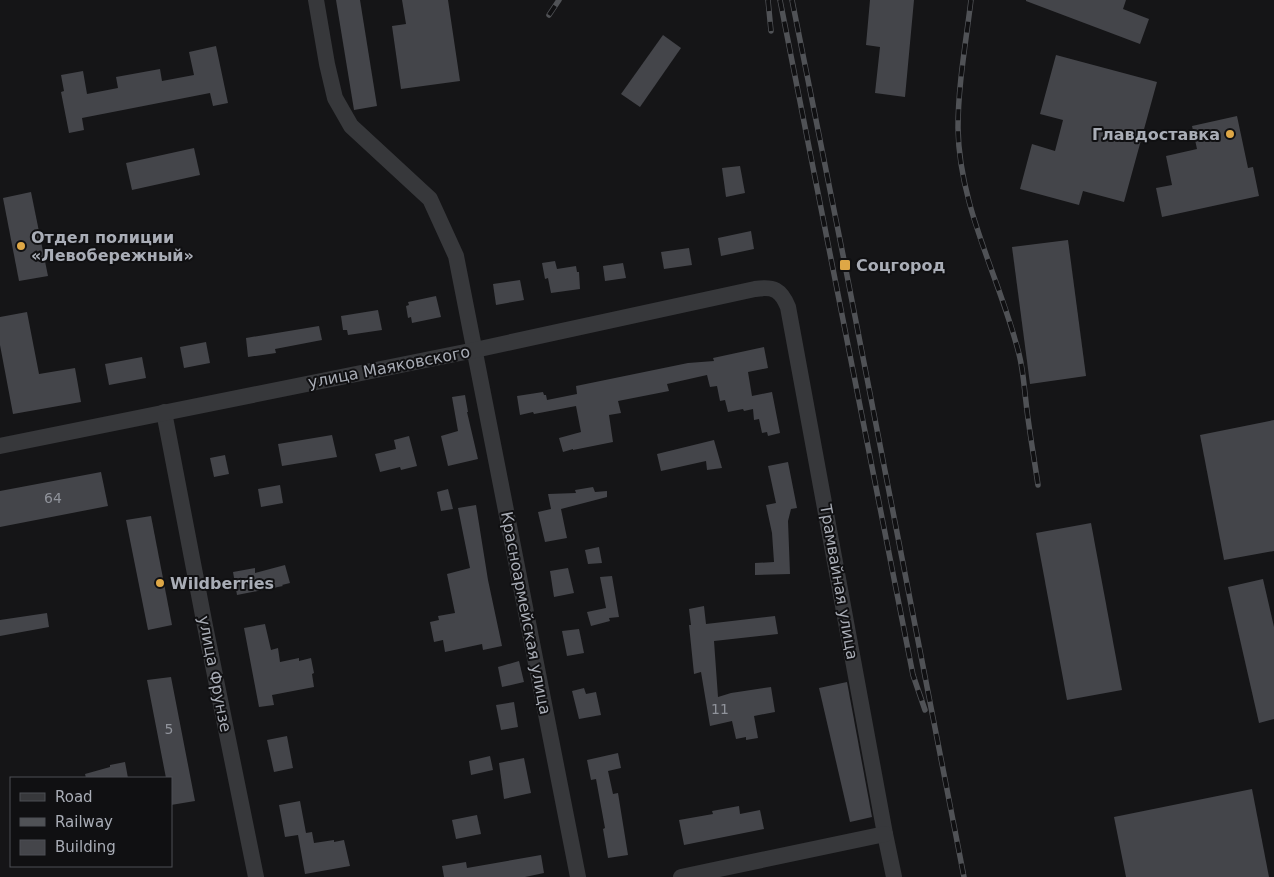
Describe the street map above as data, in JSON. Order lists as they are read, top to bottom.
{
  "streets": {
    "street": [
      "улица Маяковского",
      "Трамвайная улица",
      "Красноармейская улица",
      "улица Фрунзе"
    ]
  },
  "crossings": [
    ["улица Маяковского", "Трамвайная улица"],
    ["улица Маяковского", "Красноармейская улица"],
    ["улица Маяковского", "улица Фрунзе"]
  ],
  "places": {
    "other": ["Главдоставка", "Отдел полиции «Левобережный»", "Wildberries"],
    "transit": ["Соцгород"]
  },
  "house_numbers": ["64", "11", "5"],
  "legend": ["Road", "Railway", "Building"]
}
